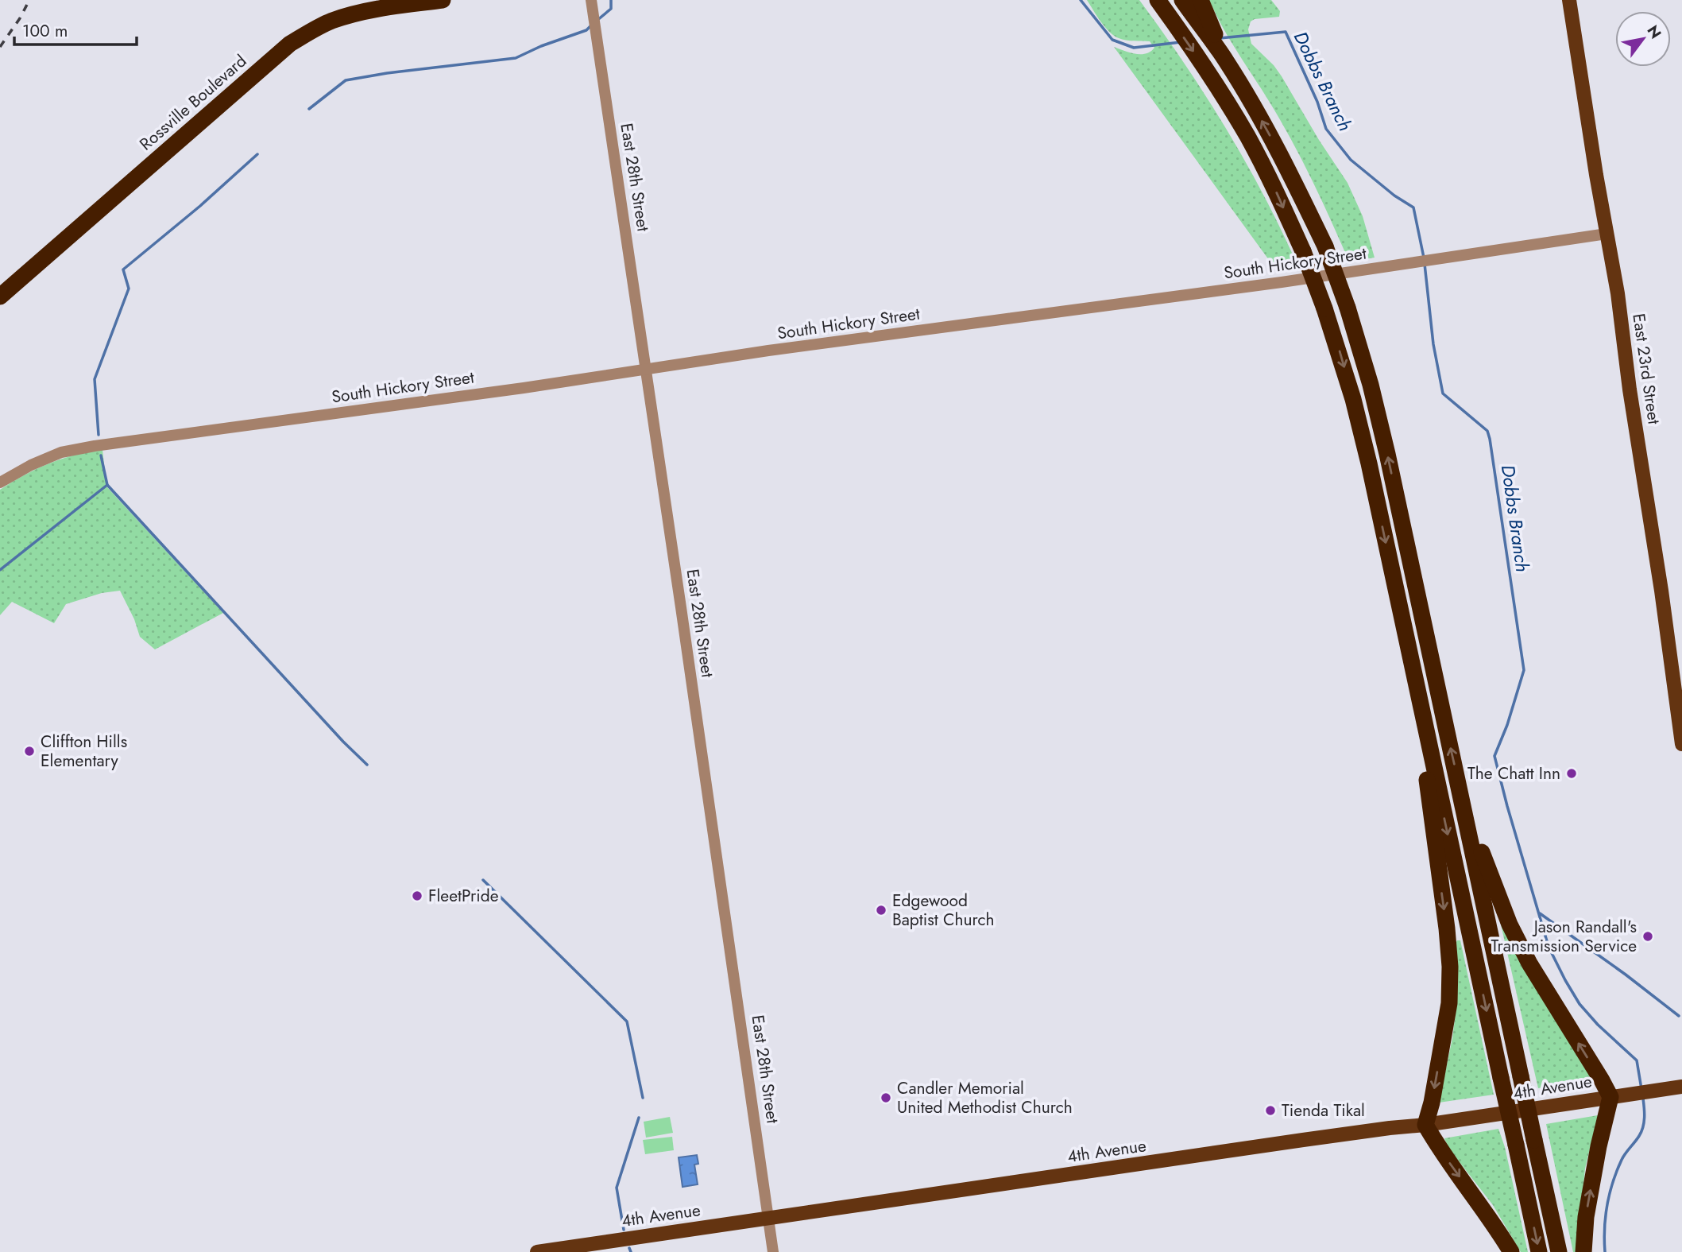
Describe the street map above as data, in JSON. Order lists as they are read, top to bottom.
{
  "streets": {
    "highway": ["Rossville Boulevard"],
    "main road": ["East 23rd Street", "4th Avenue"],
    "street": ["East 28th Street", "South Hickory Street"]
  },
  "crossings": [
    ["East 28th Street", "South Hickory Street"],
    ["East 28th Street", "4th Avenue"],
    ["South Hickory Street", "East 23rd Street"]
  ],
  "water": ["Dobbs Branch"],
  "places": [
    "Cliffton Hills Elementary",
    "The Chatt Inn",
    "FleetPride",
    "Edgewood Baptist Church",
    "Jason Randall's Transmission Service",
    "Candler Memorial United Methodist Church",
    "Tienda Tikal"
  ],
  "scale_bar": "100 m",
  "north": "top right"
}
